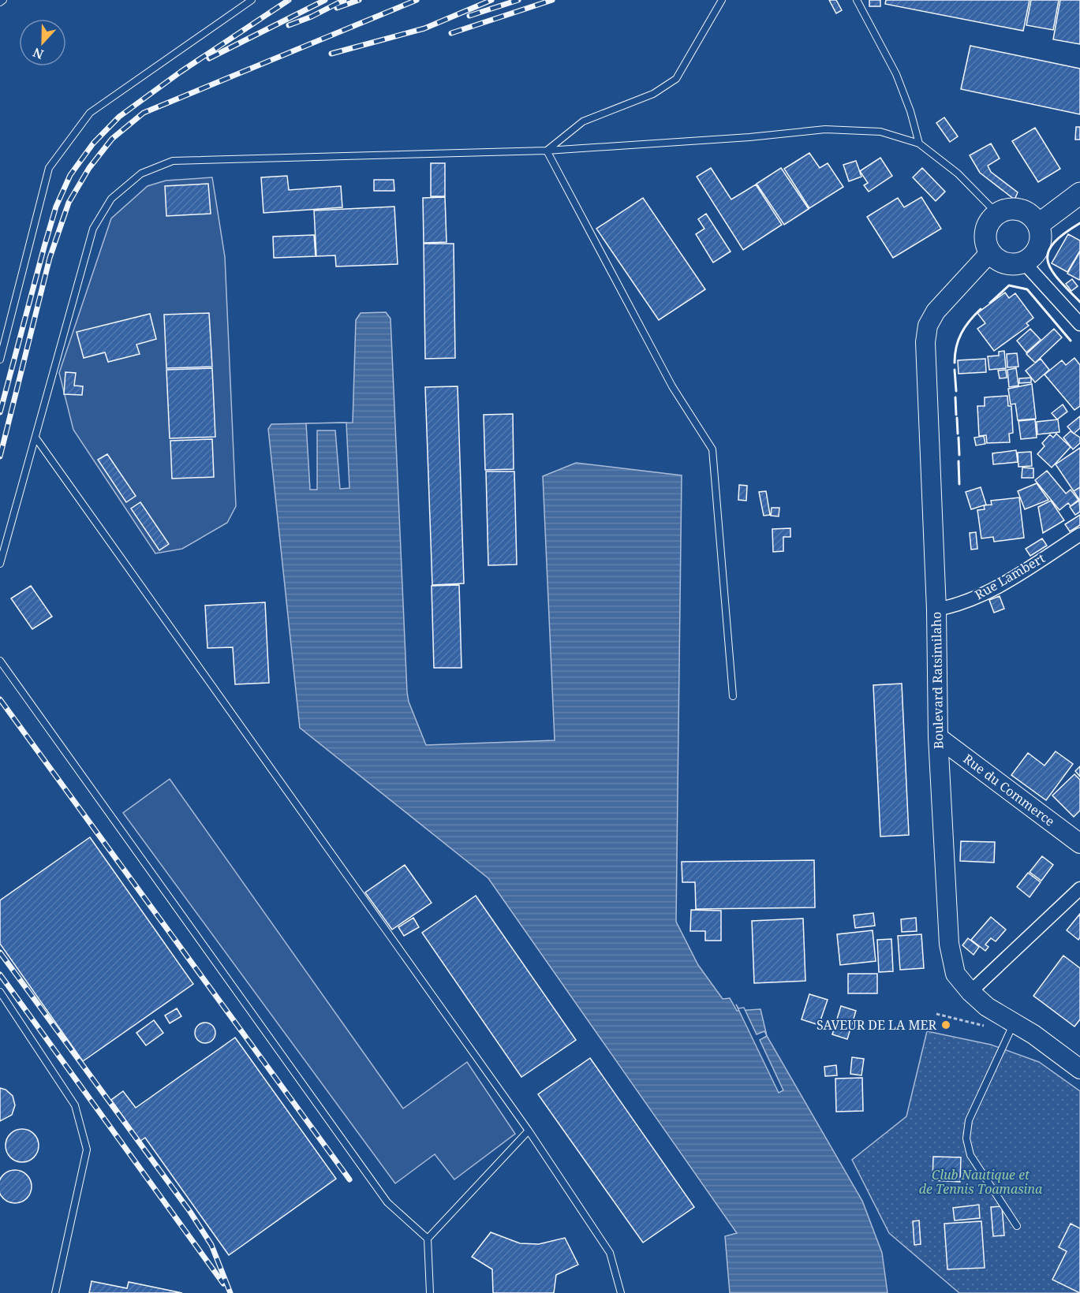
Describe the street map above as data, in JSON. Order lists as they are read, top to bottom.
{
  "streets": {
    "main road": ["Boulevard Ratsimilaho", "Rue du Commerce"],
    "street": ["Rue Lambert"]
  },
  "crossings": [
    ["Rue Lambert", "Boulevard Ratsimilaho"],
    ["Boulevard Ratsimilaho", "Rue du Commerce"]
  ],
  "parks": ["Club Nautique et de Tennis Toamasina"],
  "places": ["SAVEUR DE LA MER"],
  "north": "bottom"
}
